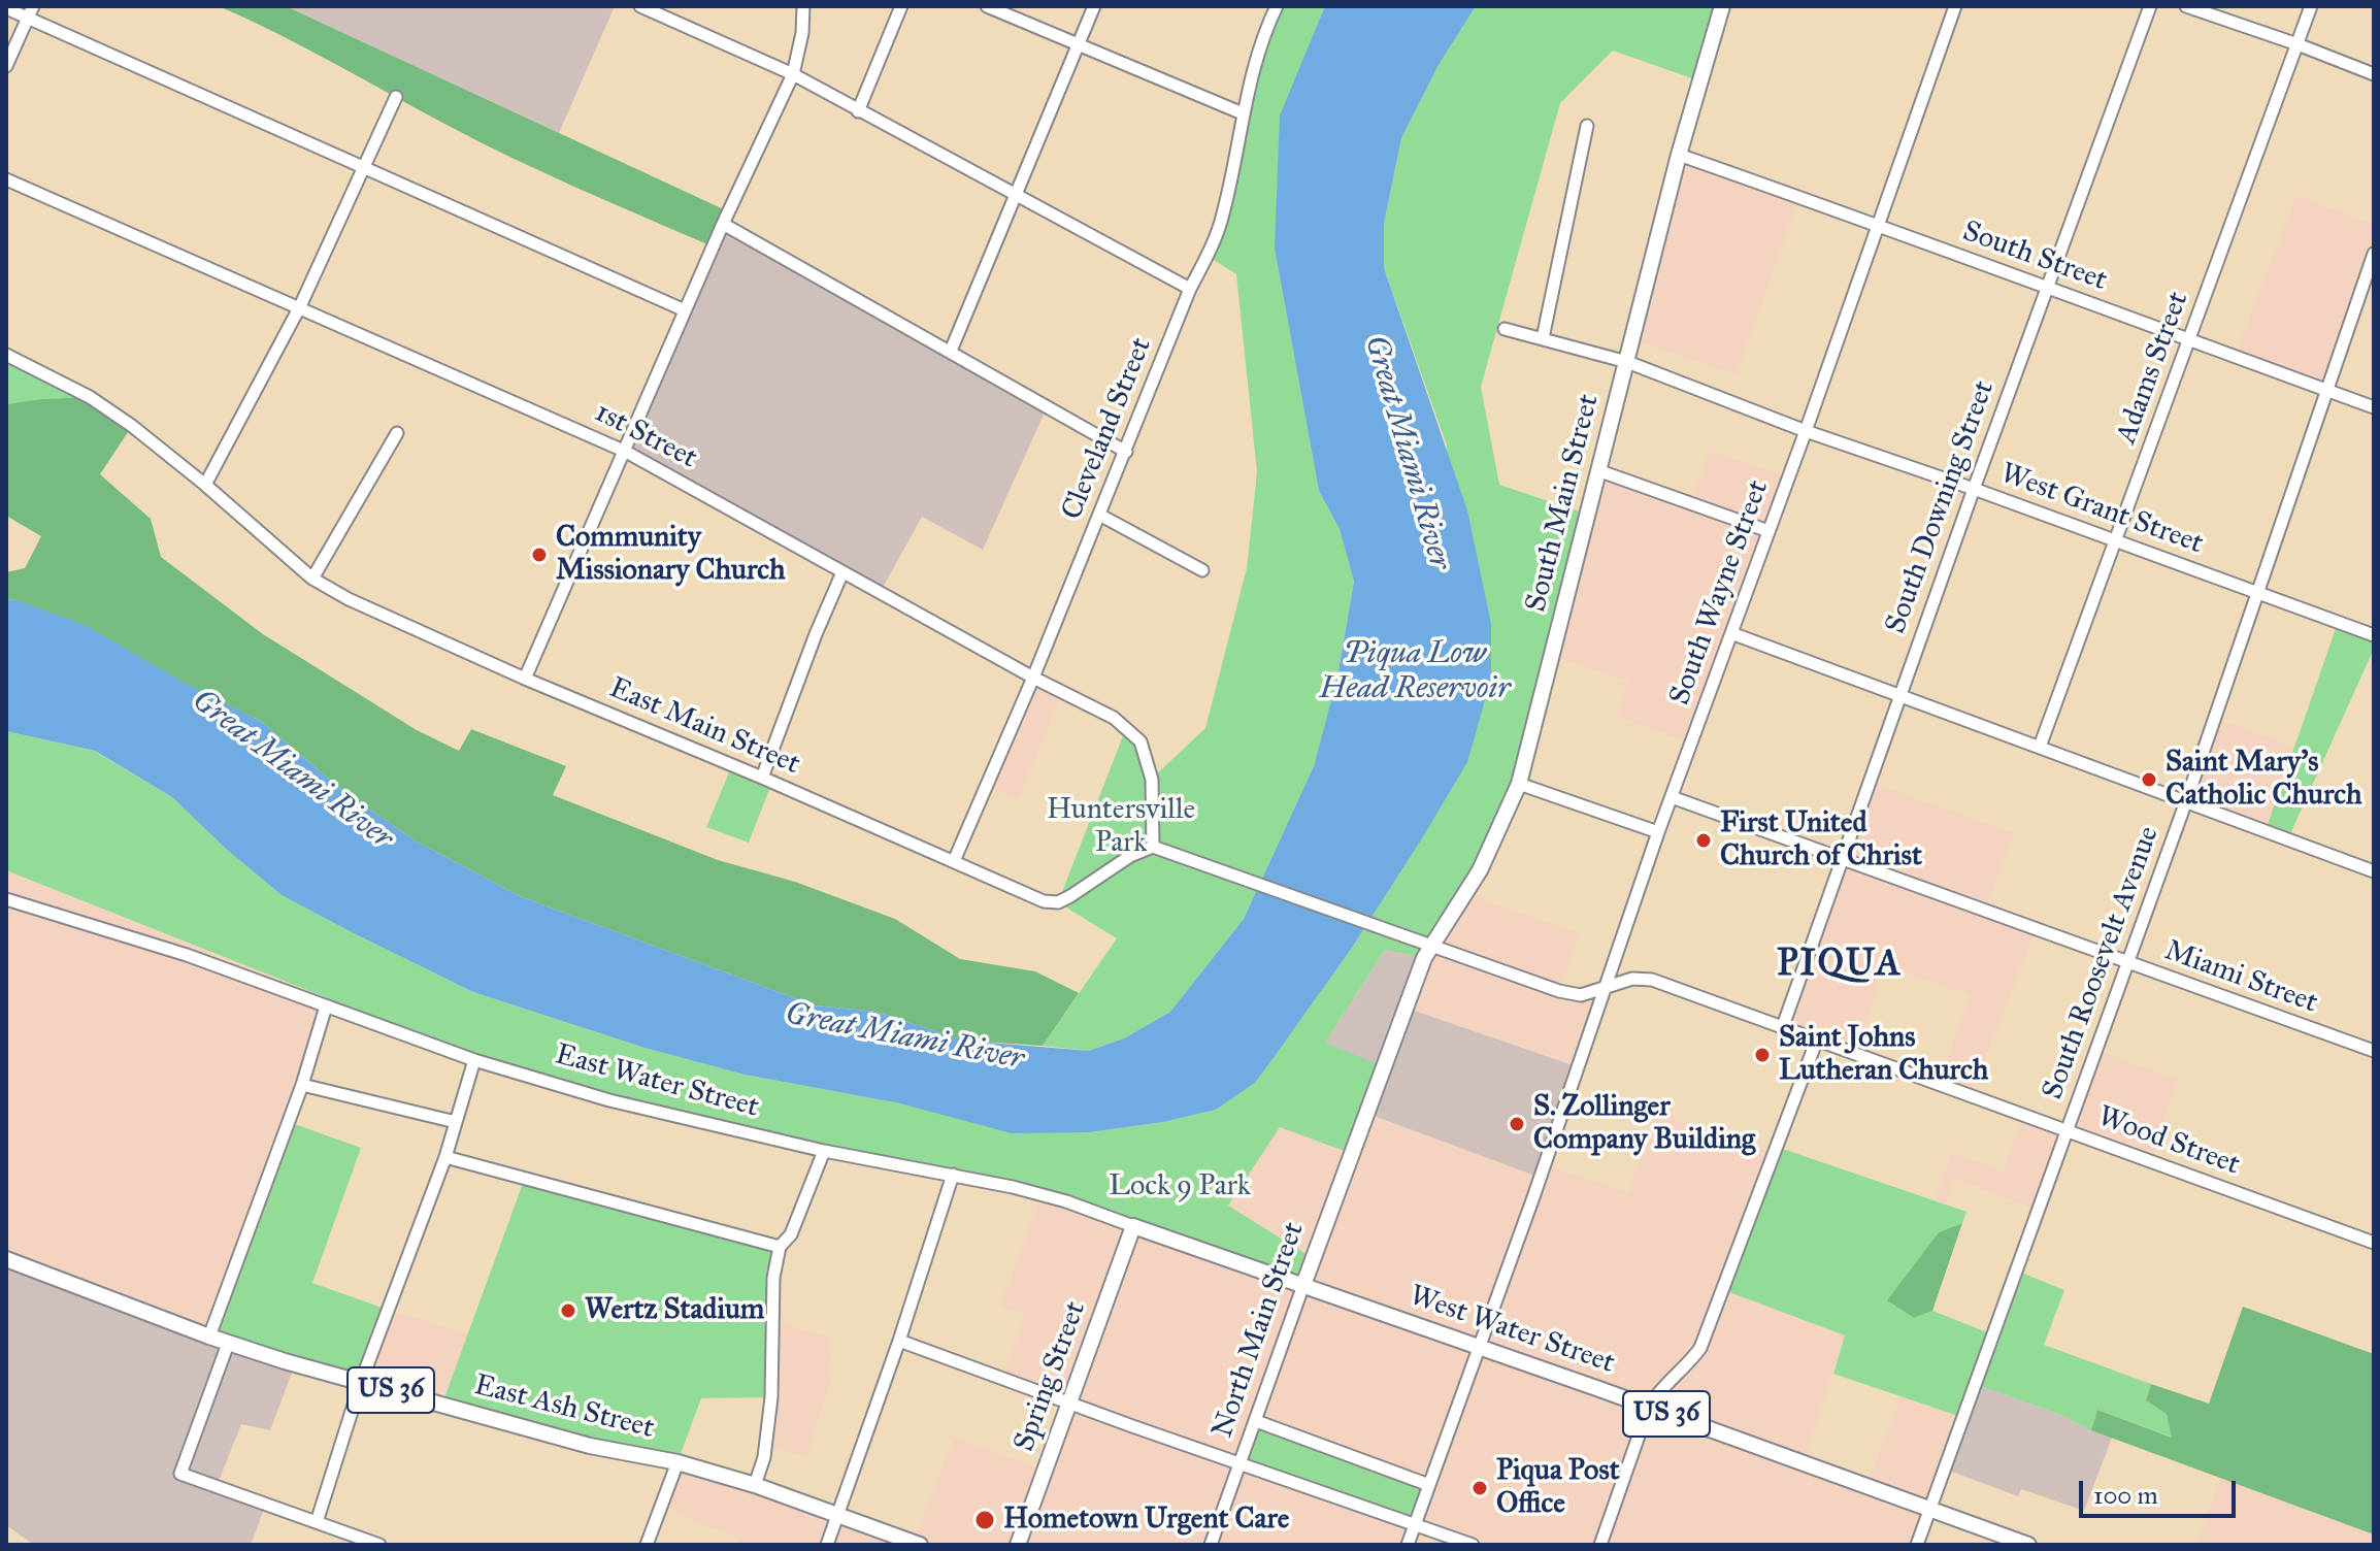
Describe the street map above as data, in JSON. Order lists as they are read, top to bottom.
{
  "streets": {
    "main road": [
      "South Main Street",
      "East Water Street",
      "North Main Street",
      "West Water Street",
      "Spring Street",
      "US 36",
      "East Ash Street"
    ],
    "street": [
      "South Street",
      "Adams Street",
      "Cleveland Street",
      "1st Street",
      "South Downing Street",
      "West Grant Street",
      "South Wayne Street",
      "East Main Street",
      "South Roosevelt Avenue",
      "Miami Street",
      "Wood Street"
    ]
  },
  "crossings": [
    ["South Street", "Adams Street"],
    ["South Street", "South Main Street"],
    ["South Street", "South Downing Street"],
    ["South Street", "South Wayne Street"],
    ["South Street", "South Roosevelt Avenue"],
    ["Adams Street", "West Grant Street"],
    ["Cleveland Street", "1st Street"],
    ["Cleveland Street", "East Main Street"],
    ["1st Street", "East Main Street"],
    ["South Main Street", "West Grant Street"],
    ["South Main Street", "Wood Street"],
    ["South Main Street", "North Main Street"],
    ["South Downing Street", "West Grant Street"],
    ["South Downing Street", "Miami Street"],
    ["South Downing Street", "Wood Street"],
    ["West Grant Street", "South Wayne Street"],
    ["West Grant Street", "South Roosevelt Avenue"],
    ["South Wayne Street", "Miami Street"],
    ["South Wayne Street", "Wood Street"],
    ["South Wayne Street", "West Water Street"],
    ["South Roosevelt Avenue", "Miami Street"],
    ["South Roosevelt Avenue", "Wood Street"],
    ["South Roosevelt Avenue", "West Water Street"],
    ["East Water Street", "North Main Street"],
    ["East Water Street", "West Water Street"],
    ["East Water Street", "Spring Street"],
    ["North Main Street", "West Water Street"]
  ],
  "districts": ["PIQUA"],
  "water": ["Great Miami River", "Piqua Low Head Reservoir"],
  "parks": ["Huntersville Park", "Lock 9 Park"],
  "places": [
    "Community Missionary Church",
    "Saint Mary’s Catholic Church",
    "First United Church of Christ",
    "Saint Johns Lutheran Church",
    "S. Zollinger Company Building",
    "Wertz Stadium",
    "Piqua Post Office",
    "Hometown Urgent Care"
  ],
  "scale_bar": "100 m"
}
